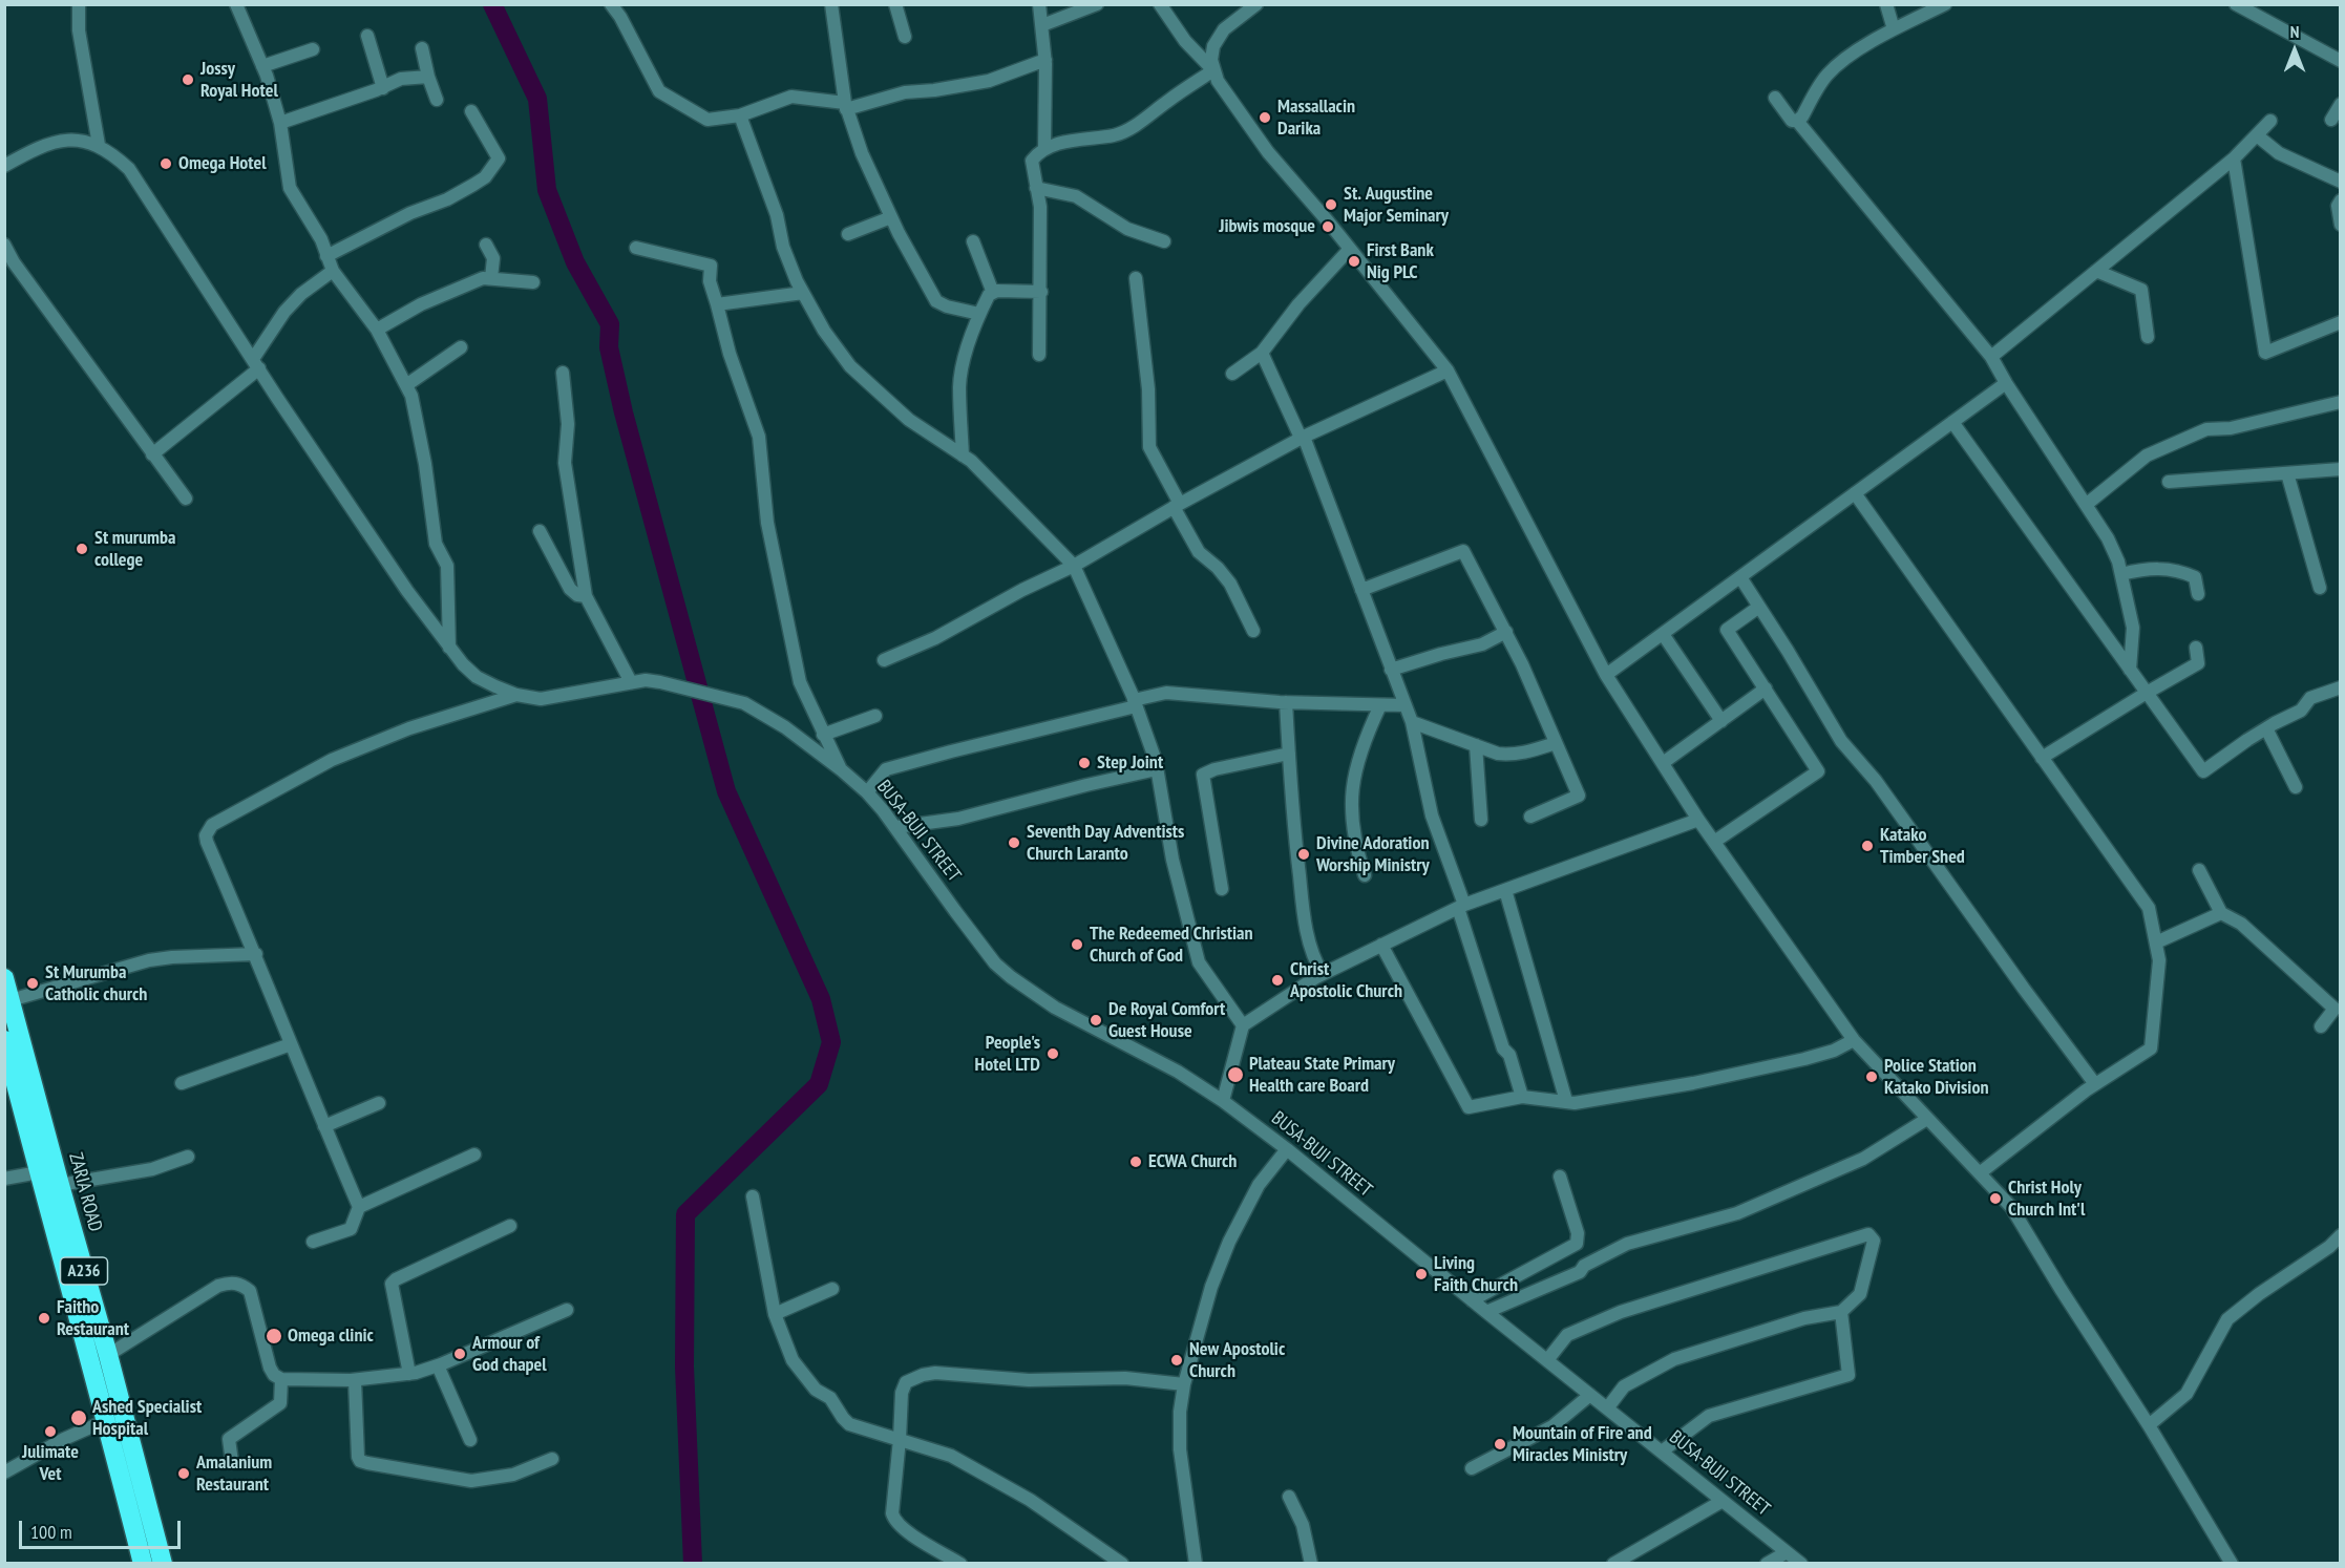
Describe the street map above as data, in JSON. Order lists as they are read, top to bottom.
{
  "streets": {
    "highway": ["ZARIA ROAD", "A236"],
    "street": ["BUSA-BUJI STREET"]
  },
  "crossings": [
    ["ZARIA ROAD", "A236"]
  ],
  "places": [
    "Jossy Royal Hotel",
    "Massallacin Darika",
    "Omega Hotel",
    "St. Augustine Major Seminary",
    "Jibwis mosque",
    "First Bank Nig PLC",
    "St murumba college",
    "Step Joint",
    "Seventh Day Adventists Church Laranto",
    "Katako Timber Shed",
    "Divine Adoration Worship Ministry",
    "The Redeemed Christian Church of God",
    "Christ Apostolic Church",
    "St Murumba Catholic church",
    "De Royal Comfort Guest House",
    "People's Hotel LTD",
    "Plateau State Primary Health care Board",
    "Police Station Katako Division",
    "ECWA Church",
    "Christ Holy Church Int'l",
    "Living Faith Church",
    "Faitho Restaurant",
    "Omega clinic",
    "Armour of God chapel",
    "New Apostolic Church",
    "Ashed Specialist Hospital",
    "Julimate Vet",
    "Mountain of Fire and Miracles Ministry",
    "Amalanium Restaurant"
  ],
  "scale_bar": "100 m",
  "north": "top"
}
